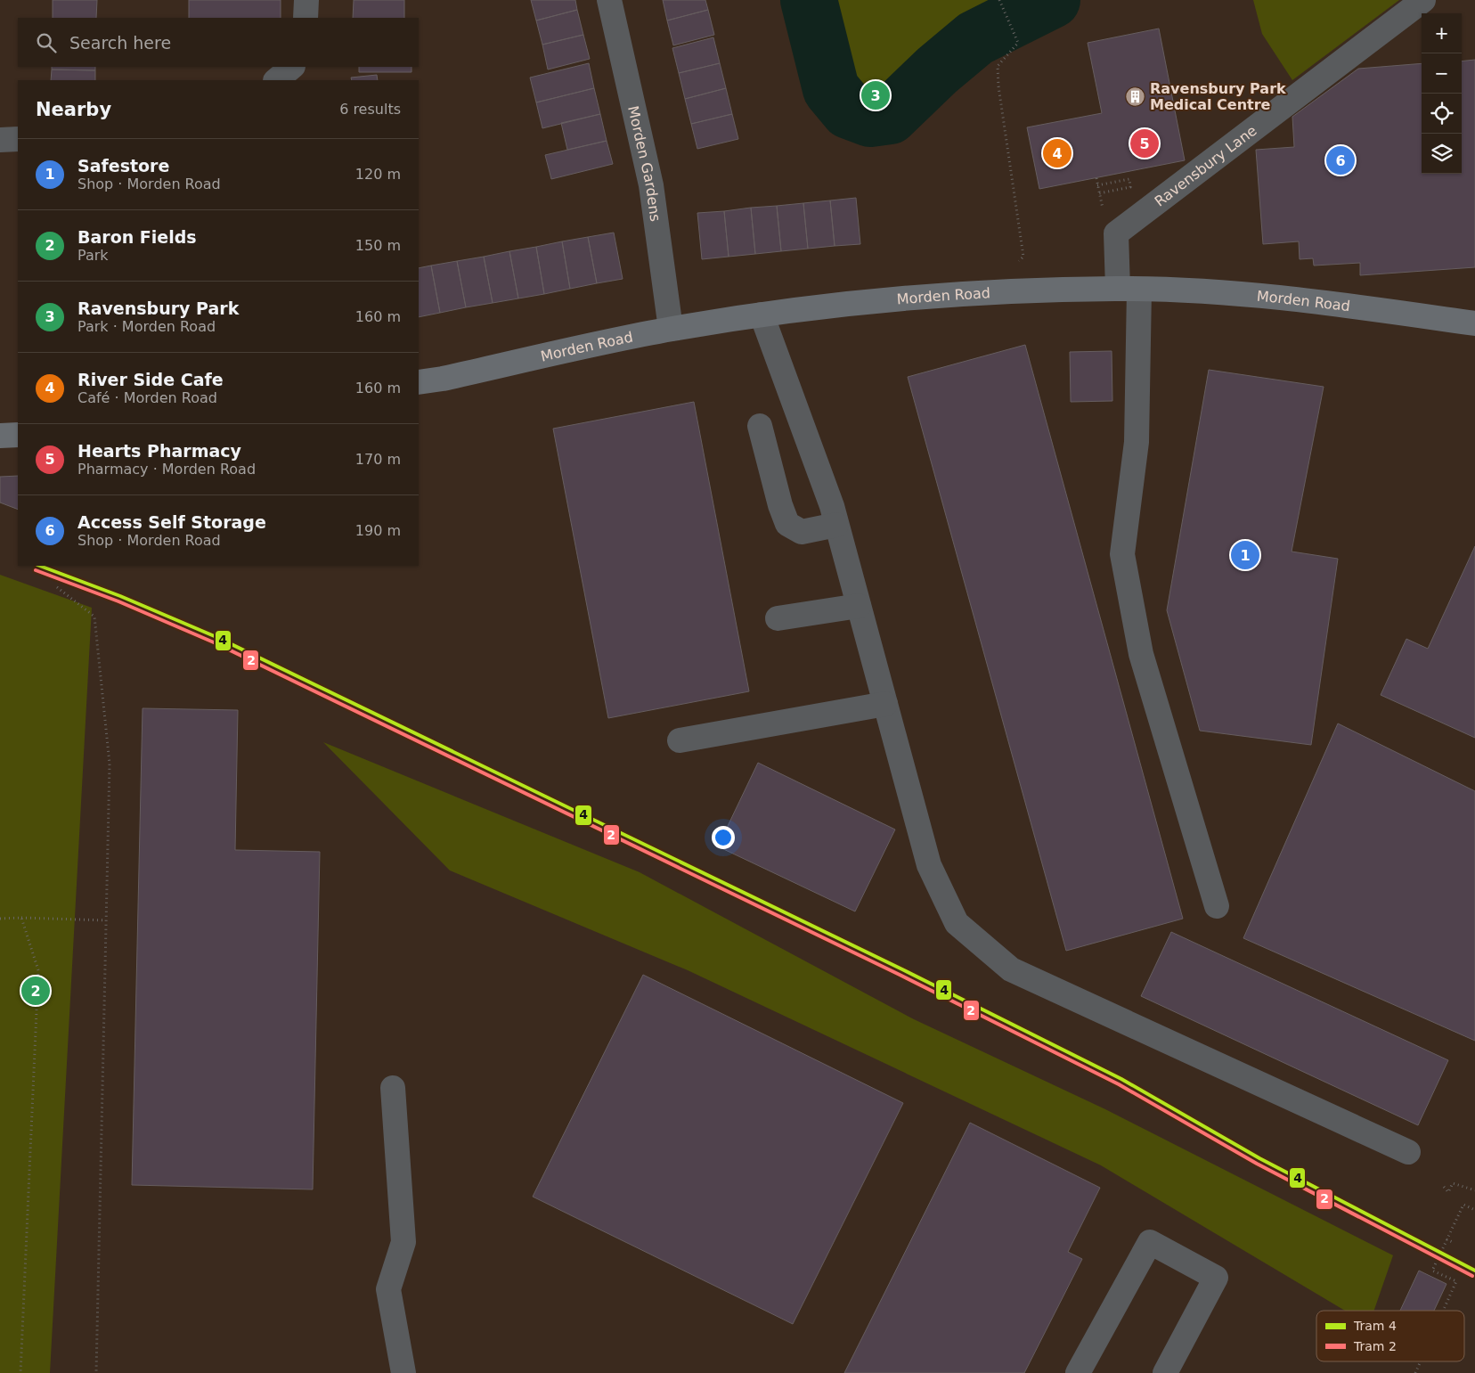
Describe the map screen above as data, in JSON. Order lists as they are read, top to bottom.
{
  "streets": {
    "main road": ["Morden Road"],
    "street": ["Morden Gardens", "Ravensbury Lane"]
  },
  "crossings": [
    ["Morden Gardens", "Morden Road"],
    ["Ravensbury Lane", "Morden Road"]
  ],
  "places": {
    "building": ["Ravensbury Park Medical Centre"]
  },
  "lines": ["tram line 4", "tram line 2"],
  "legend": ["Tram 4", "Tram 2"],
  "page": {
    "map_buttons": ["+", "−"],
    "search": "Search here",
    "pins": [
      "3",
      "5",
      "4",
      "6",
      "1",
      "2"
    ],
    "heading": ["Nearby", "6 results"],
    "list": [
      {
        "mark": "1",
        "name": "Safestore",
        "note": "Shop · Morden Road",
        "value": "120 m"
      },
      {
        "mark": "2",
        "name": "Baron Fields",
        "note": "Park",
        "value": "150 m"
      },
      {
        "mark": "3",
        "name": "Ravensbury Park",
        "note": "Park · Morden Road",
        "value": "160 m"
      },
      {
        "mark": "4",
        "name": "River Side Cafe",
        "note": "Café · Morden Road",
        "value": "160 m"
      },
      {
        "mark": "5",
        "name": "Hearts Pharmacy",
        "note": "Pharmacy · Morden Road",
        "value": "170 m"
      },
      {
        "mark": "6",
        "name": "Access Self Storage",
        "note": "Shop · Morden Road",
        "value": "190 m"
      }
    ]
  }
}
